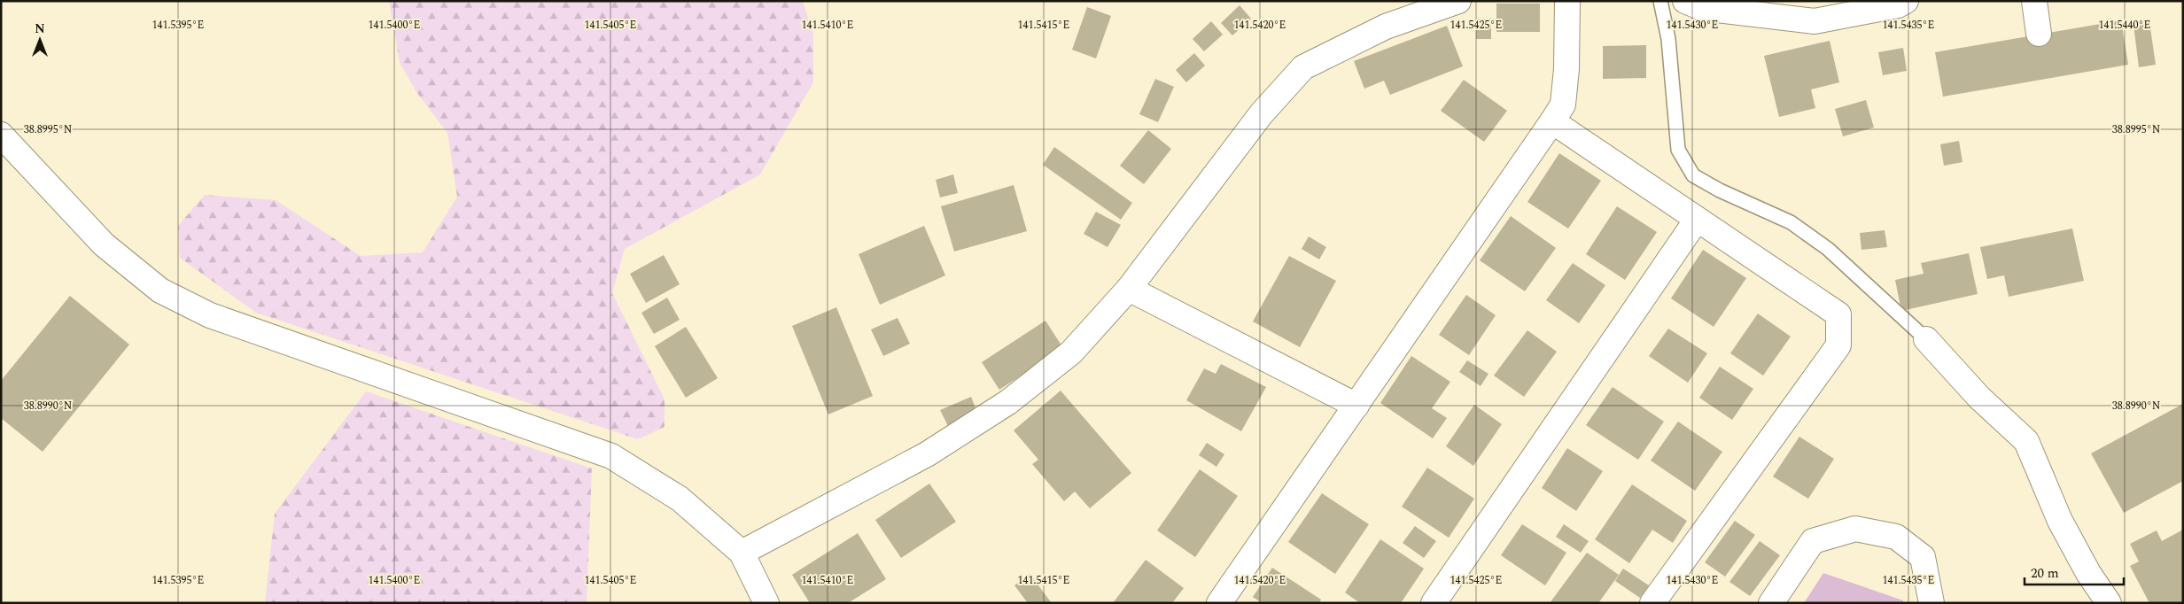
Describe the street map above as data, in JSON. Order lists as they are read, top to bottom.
{
  "scale_bar": "20 m",
  "north": "top",
  "coordinates": [
    "141.5395°E",
    "141.5400°E",
    "141.5405°E",
    "141.5410°E",
    "141.5415°E",
    "141.5420°E",
    "141.5425°E",
    "141.5430°E",
    "141.5435°E",
    "141.5440°E",
    "38.8995°N",
    "38.8990°N"
  ]
}
